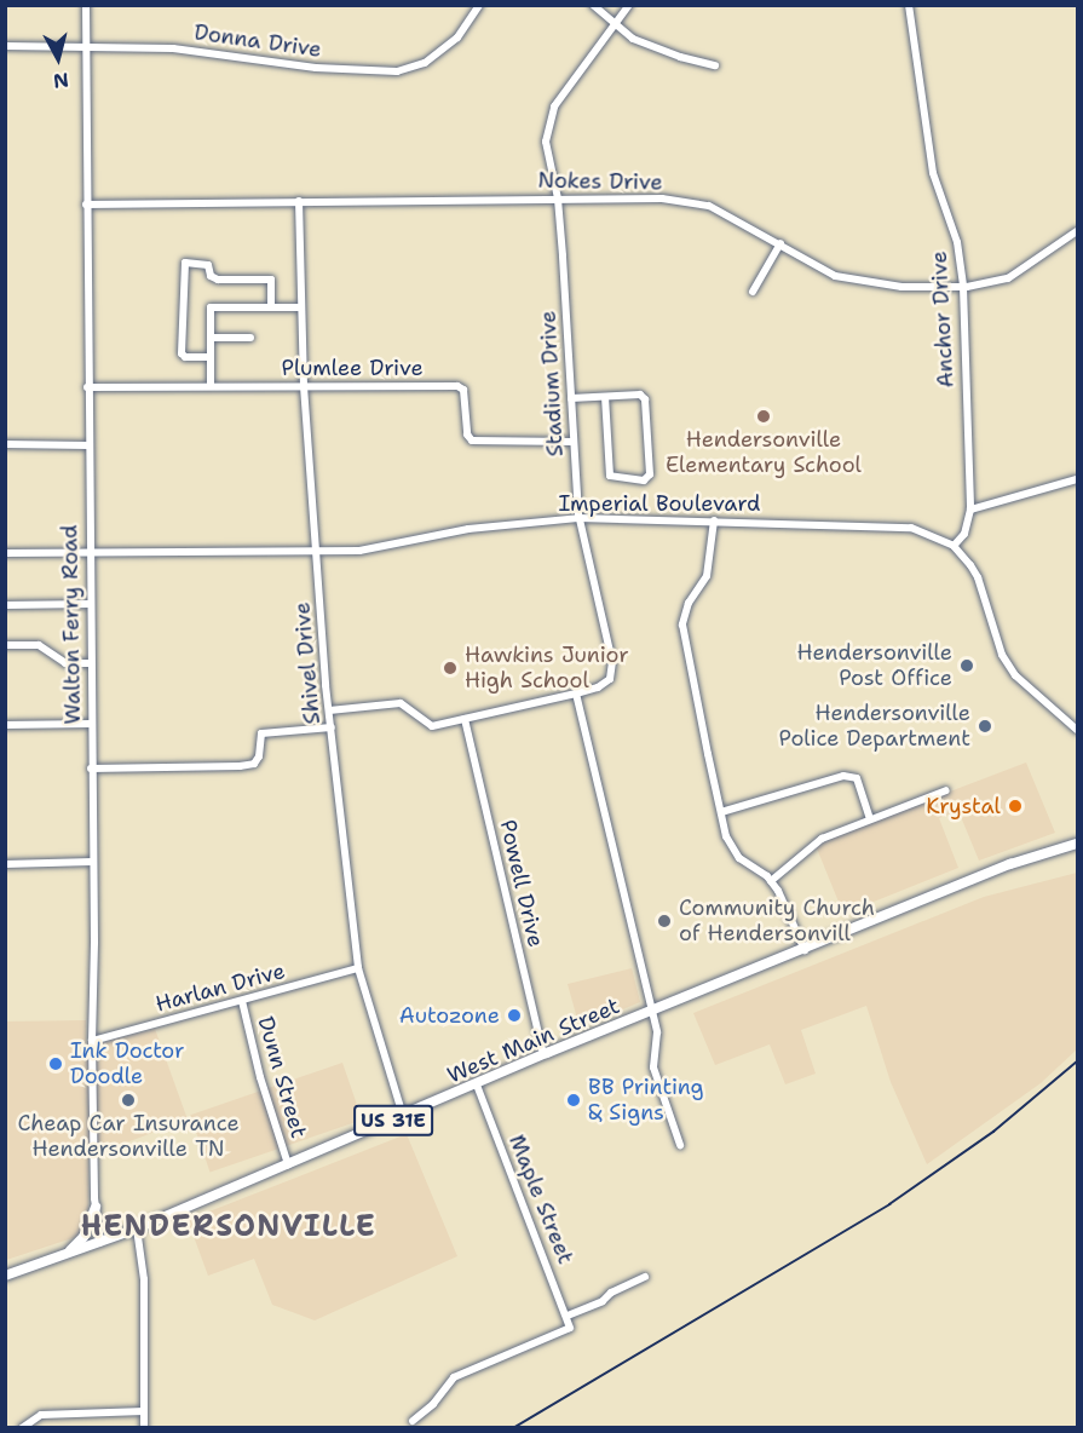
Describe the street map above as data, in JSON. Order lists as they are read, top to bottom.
{
  "streets": {
    "main road": ["West Main Street", "US 31E"],
    "street": [
      "Donna Drive",
      "Nokes Drive",
      "Anchor Drive",
      "Plumlee Drive",
      "Stadium Drive",
      "Imperial Boulevard",
      "Walton Ferry Road",
      "Shivel Drive",
      "Powell Drive",
      "Harlan Drive",
      "Dunn Street",
      "Maple Street"
    ]
  },
  "crossings": [
    ["Donna Drive", "Walton Ferry Road"],
    ["Nokes Drive", "Anchor Drive"],
    ["Nokes Drive", "Stadium Drive"],
    ["Nokes Drive", "Walton Ferry Road"],
    ["Nokes Drive", "Shivel Drive"],
    ["Anchor Drive", "Imperial Boulevard"],
    ["Plumlee Drive", "Stadium Drive"],
    ["Plumlee Drive", "Walton Ferry Road"],
    ["Plumlee Drive", "Shivel Drive"],
    ["Stadium Drive", "Imperial Boulevard"],
    ["Stadium Drive", "Shivel Drive"],
    ["Stadium Drive", "Powell Drive"],
    ["Imperial Boulevard", "Walton Ferry Road"],
    ["Imperial Boulevard", "Shivel Drive"],
    ["Walton Ferry Road", "Harlan Drive"],
    ["Walton Ferry Road", "West Main Street"],
    ["Shivel Drive", "Harlan Drive"],
    ["Shivel Drive", "West Main Street"],
    ["Powell Drive", "West Main Street"],
    ["Harlan Drive", "Dunn Street"],
    ["West Main Street", "Dunn Street"],
    ["West Main Street", "Maple Street"]
  ],
  "districts": ["HENDERSONVILLE"],
  "places": [
    "Hendersonville Elementary School",
    "Hendersonville Post Office",
    "Hawkins Junior High School",
    "Hendersonville Police Department",
    "Krystal",
    "Community Church of Hendersonvill",
    "Autozone",
    "Ink Doctor Doodle",
    "Cheap Car Insurance Hendersonville TN",
    "BB Printing & Signs"
  ],
  "north": "bottom"
}
